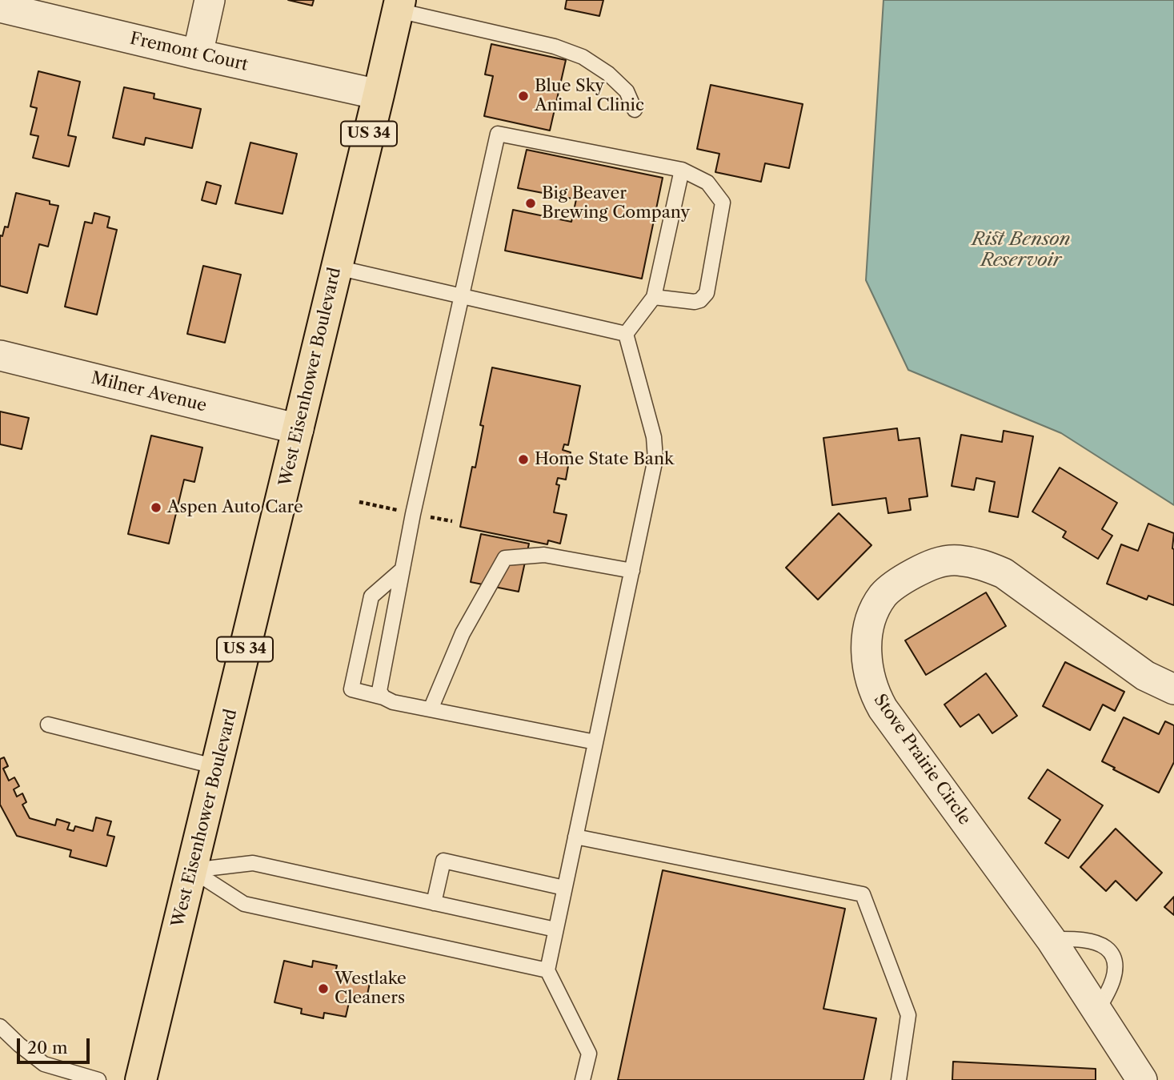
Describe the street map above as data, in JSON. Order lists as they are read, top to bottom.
{
  "streets": {
    "highway": ["US 34", "West Eisenhower Boulevard"],
    "street": ["Fremont Court", "Milner Avenue", "Stove Prairie Circle"]
  },
  "crossings": [
    ["Fremont Court", "West Eisenhower Boulevard"],
    ["West Eisenhower Boulevard", "Milner Avenue"]
  ],
  "water": ["Rist Benson Reservoir"],
  "places": [
    "Blue Sky Animal Clinic",
    "Big Beaver Brewing Company",
    "Home State Bank",
    "Aspen Auto Care",
    "Westlake Cleaners"
  ],
  "scale_bar": "20 m"
}
